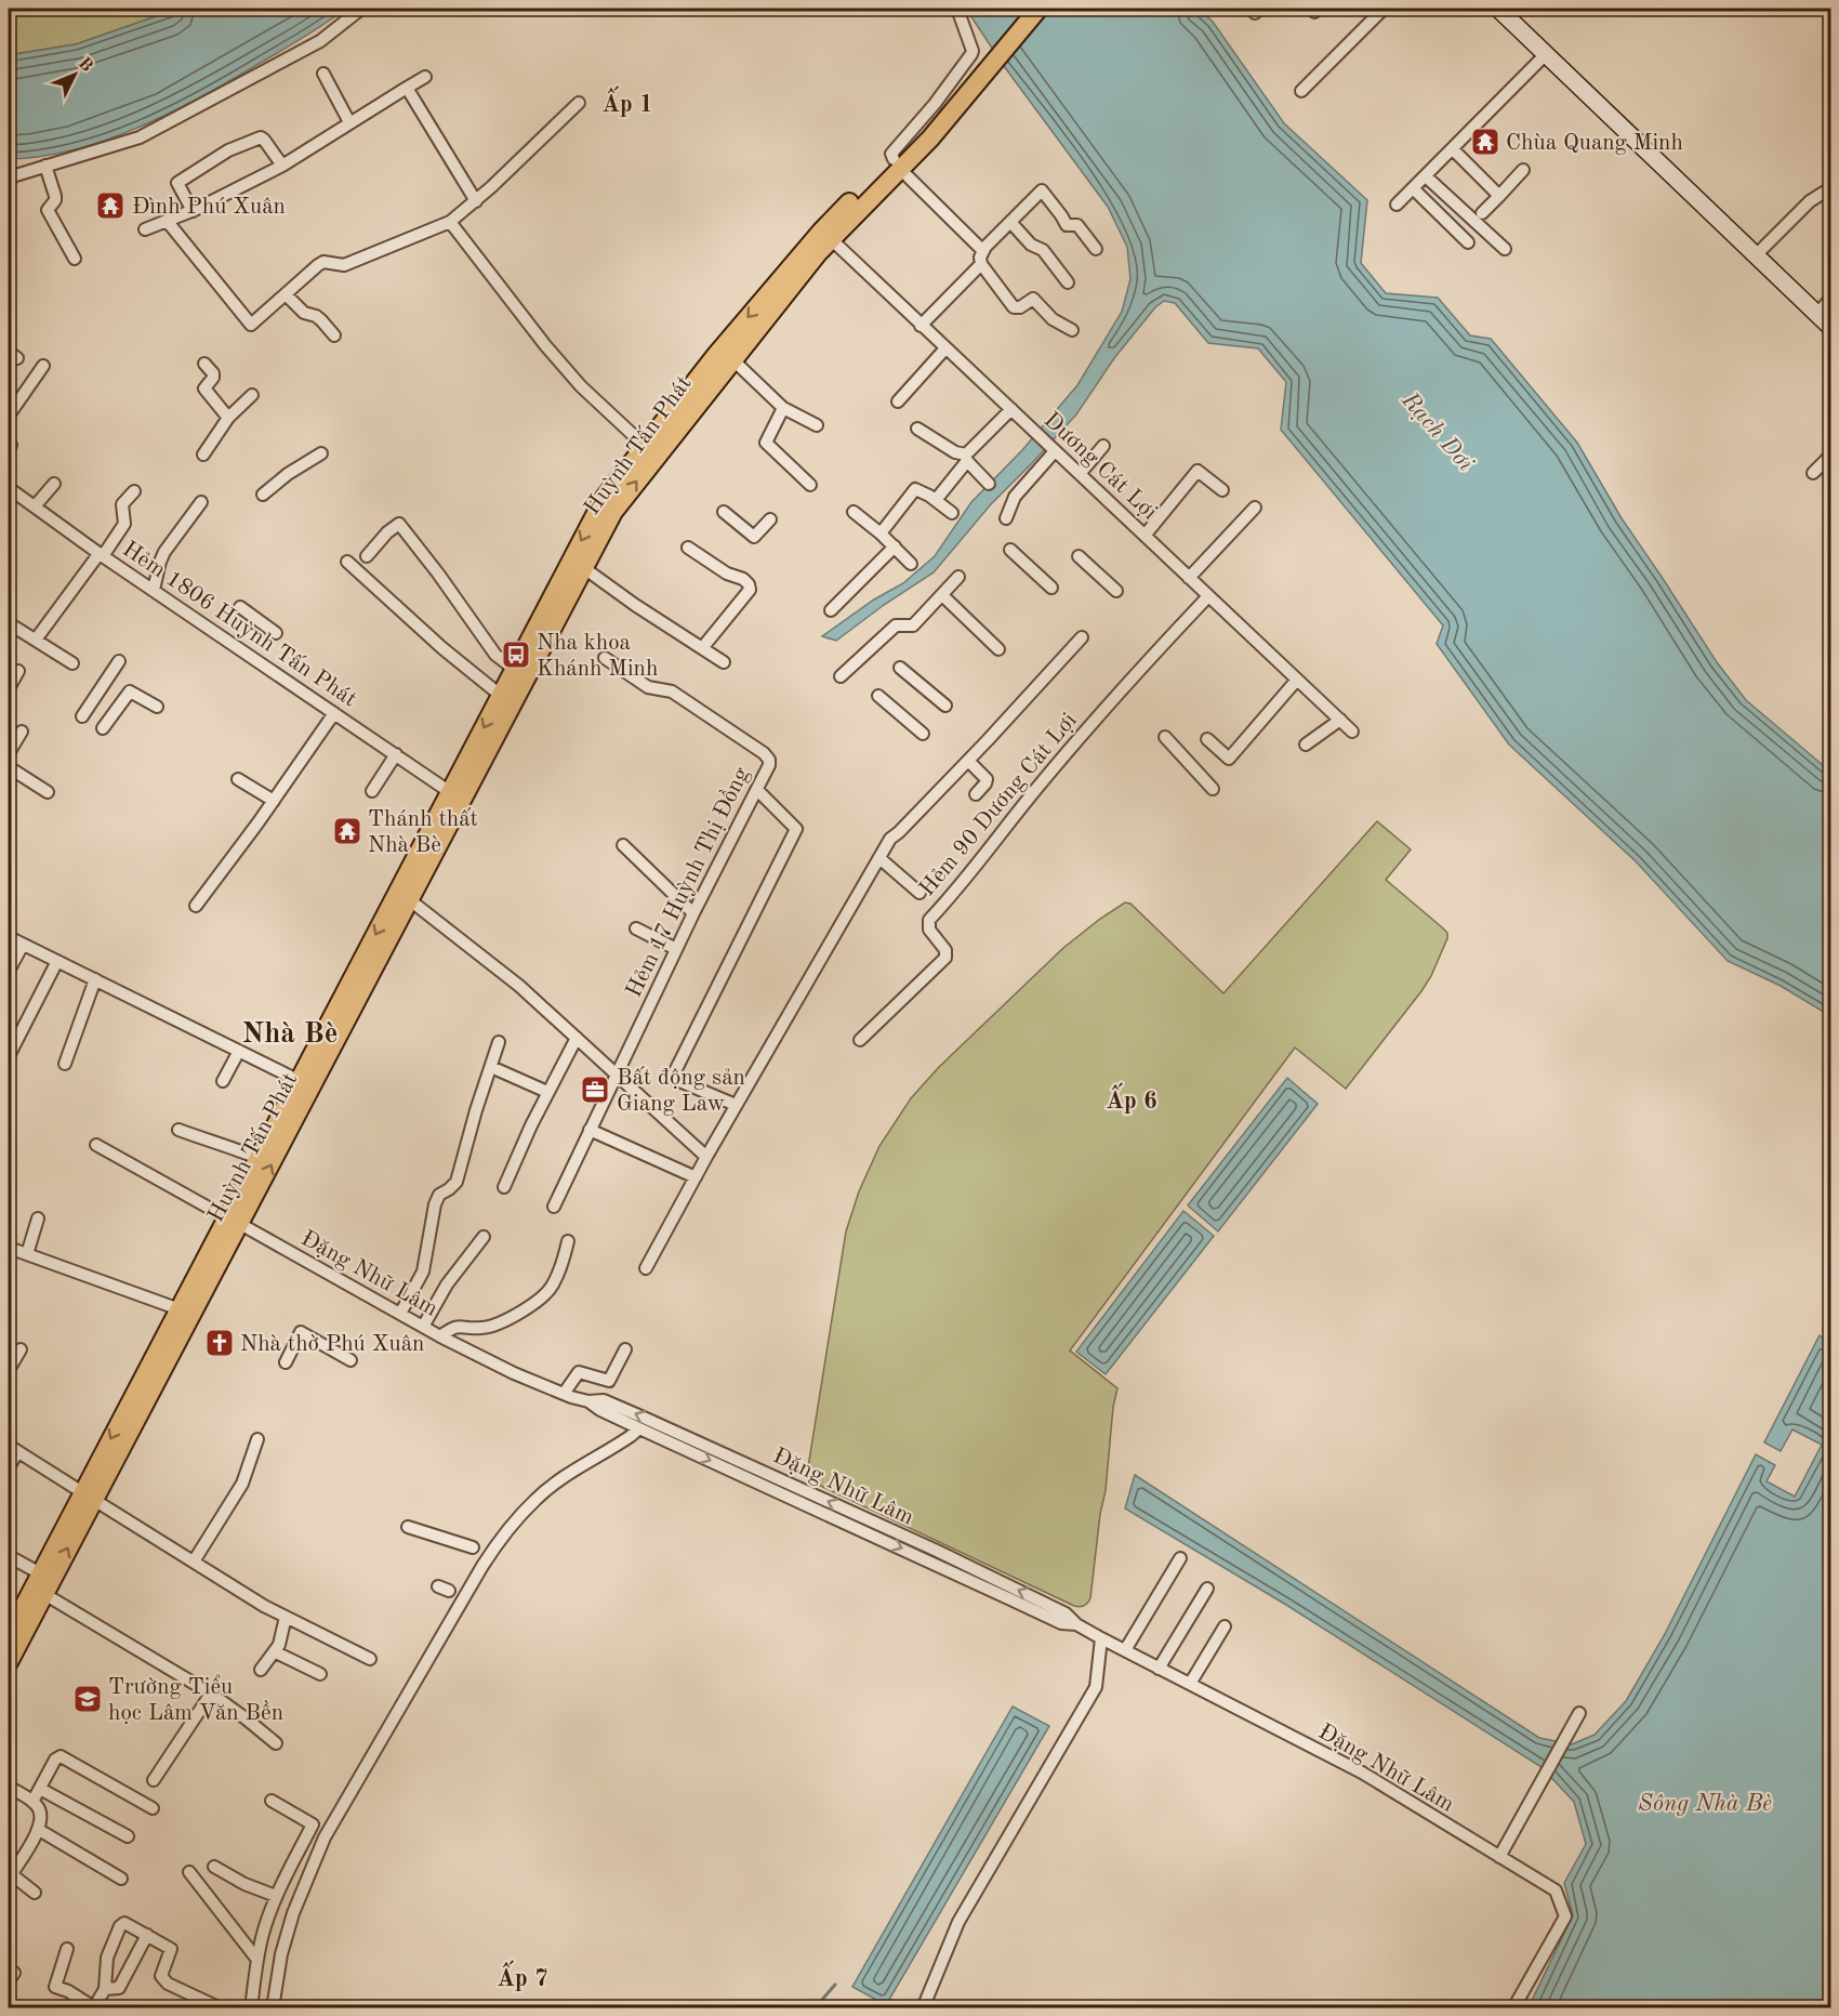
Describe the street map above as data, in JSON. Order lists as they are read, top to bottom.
{
  "streets": {
    "main road": ["Huỳnh Tấn Phát"],
    "street": [
      "Dương Cát Lợi",
      "Hẻm 1806 Huỳnh Tấn Phát",
      "Hẻm 90 Dương Cát Lợi",
      "Hẻm 17 Huỳnh Thị Đồng",
      "Đặng Nhữ Lâm"
    ]
  },
  "crossings": [
    ["Huỳnh Tấn Phát", "Dương Cát Lợi"],
    ["Huỳnh Tấn Phát", "Hẻm 1806 Huỳnh Tấn Phát"],
    ["Huỳnh Tấn Phát", "Đặng Nhữ Lâm"],
    ["Dương Cát Lợi", "Hẻm 90 Dương Cát Lợi"]
  ],
  "districts": [
    "Ấp 1",
    "Nhà Bè",
    "Ấp 6",
    "Ấp 7"
  ],
  "water": ["Rạch Dơi", "Sông Nhà Bè"],
  "places": {
    "temple": ["Chùa Quang Minh", "Đình Phú Xuân", "Thánh thất Nhà Bè"],
    "bus stop": ["Nha khoa Khánh Minh"],
    "office": ["Bất động sản Giang Law"],
    "church": ["Nhà thờ Phú Xuân"],
    "school or university": ["Trường Tiểu học Lâm Văn Bền"]
  },
  "north": "top right"
}
